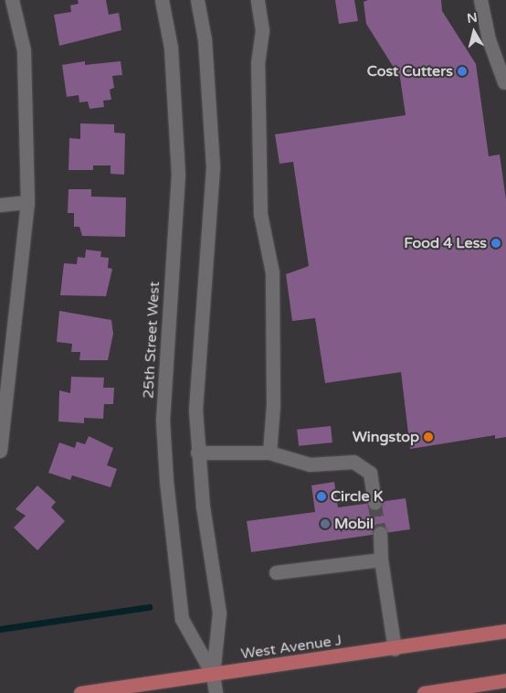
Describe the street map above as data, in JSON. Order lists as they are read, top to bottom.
{
  "streets": {
    "main road": ["West Avenue J"],
    "street": ["25th Street West"]
  },
  "crossings": [
    ["25th Street West", "West Avenue J"]
  ],
  "places": [
    "Cost Cutters",
    "Food 4 Less",
    "Wingstop",
    "Circle K",
    "Mobil"
  ],
  "north": "top"
}
